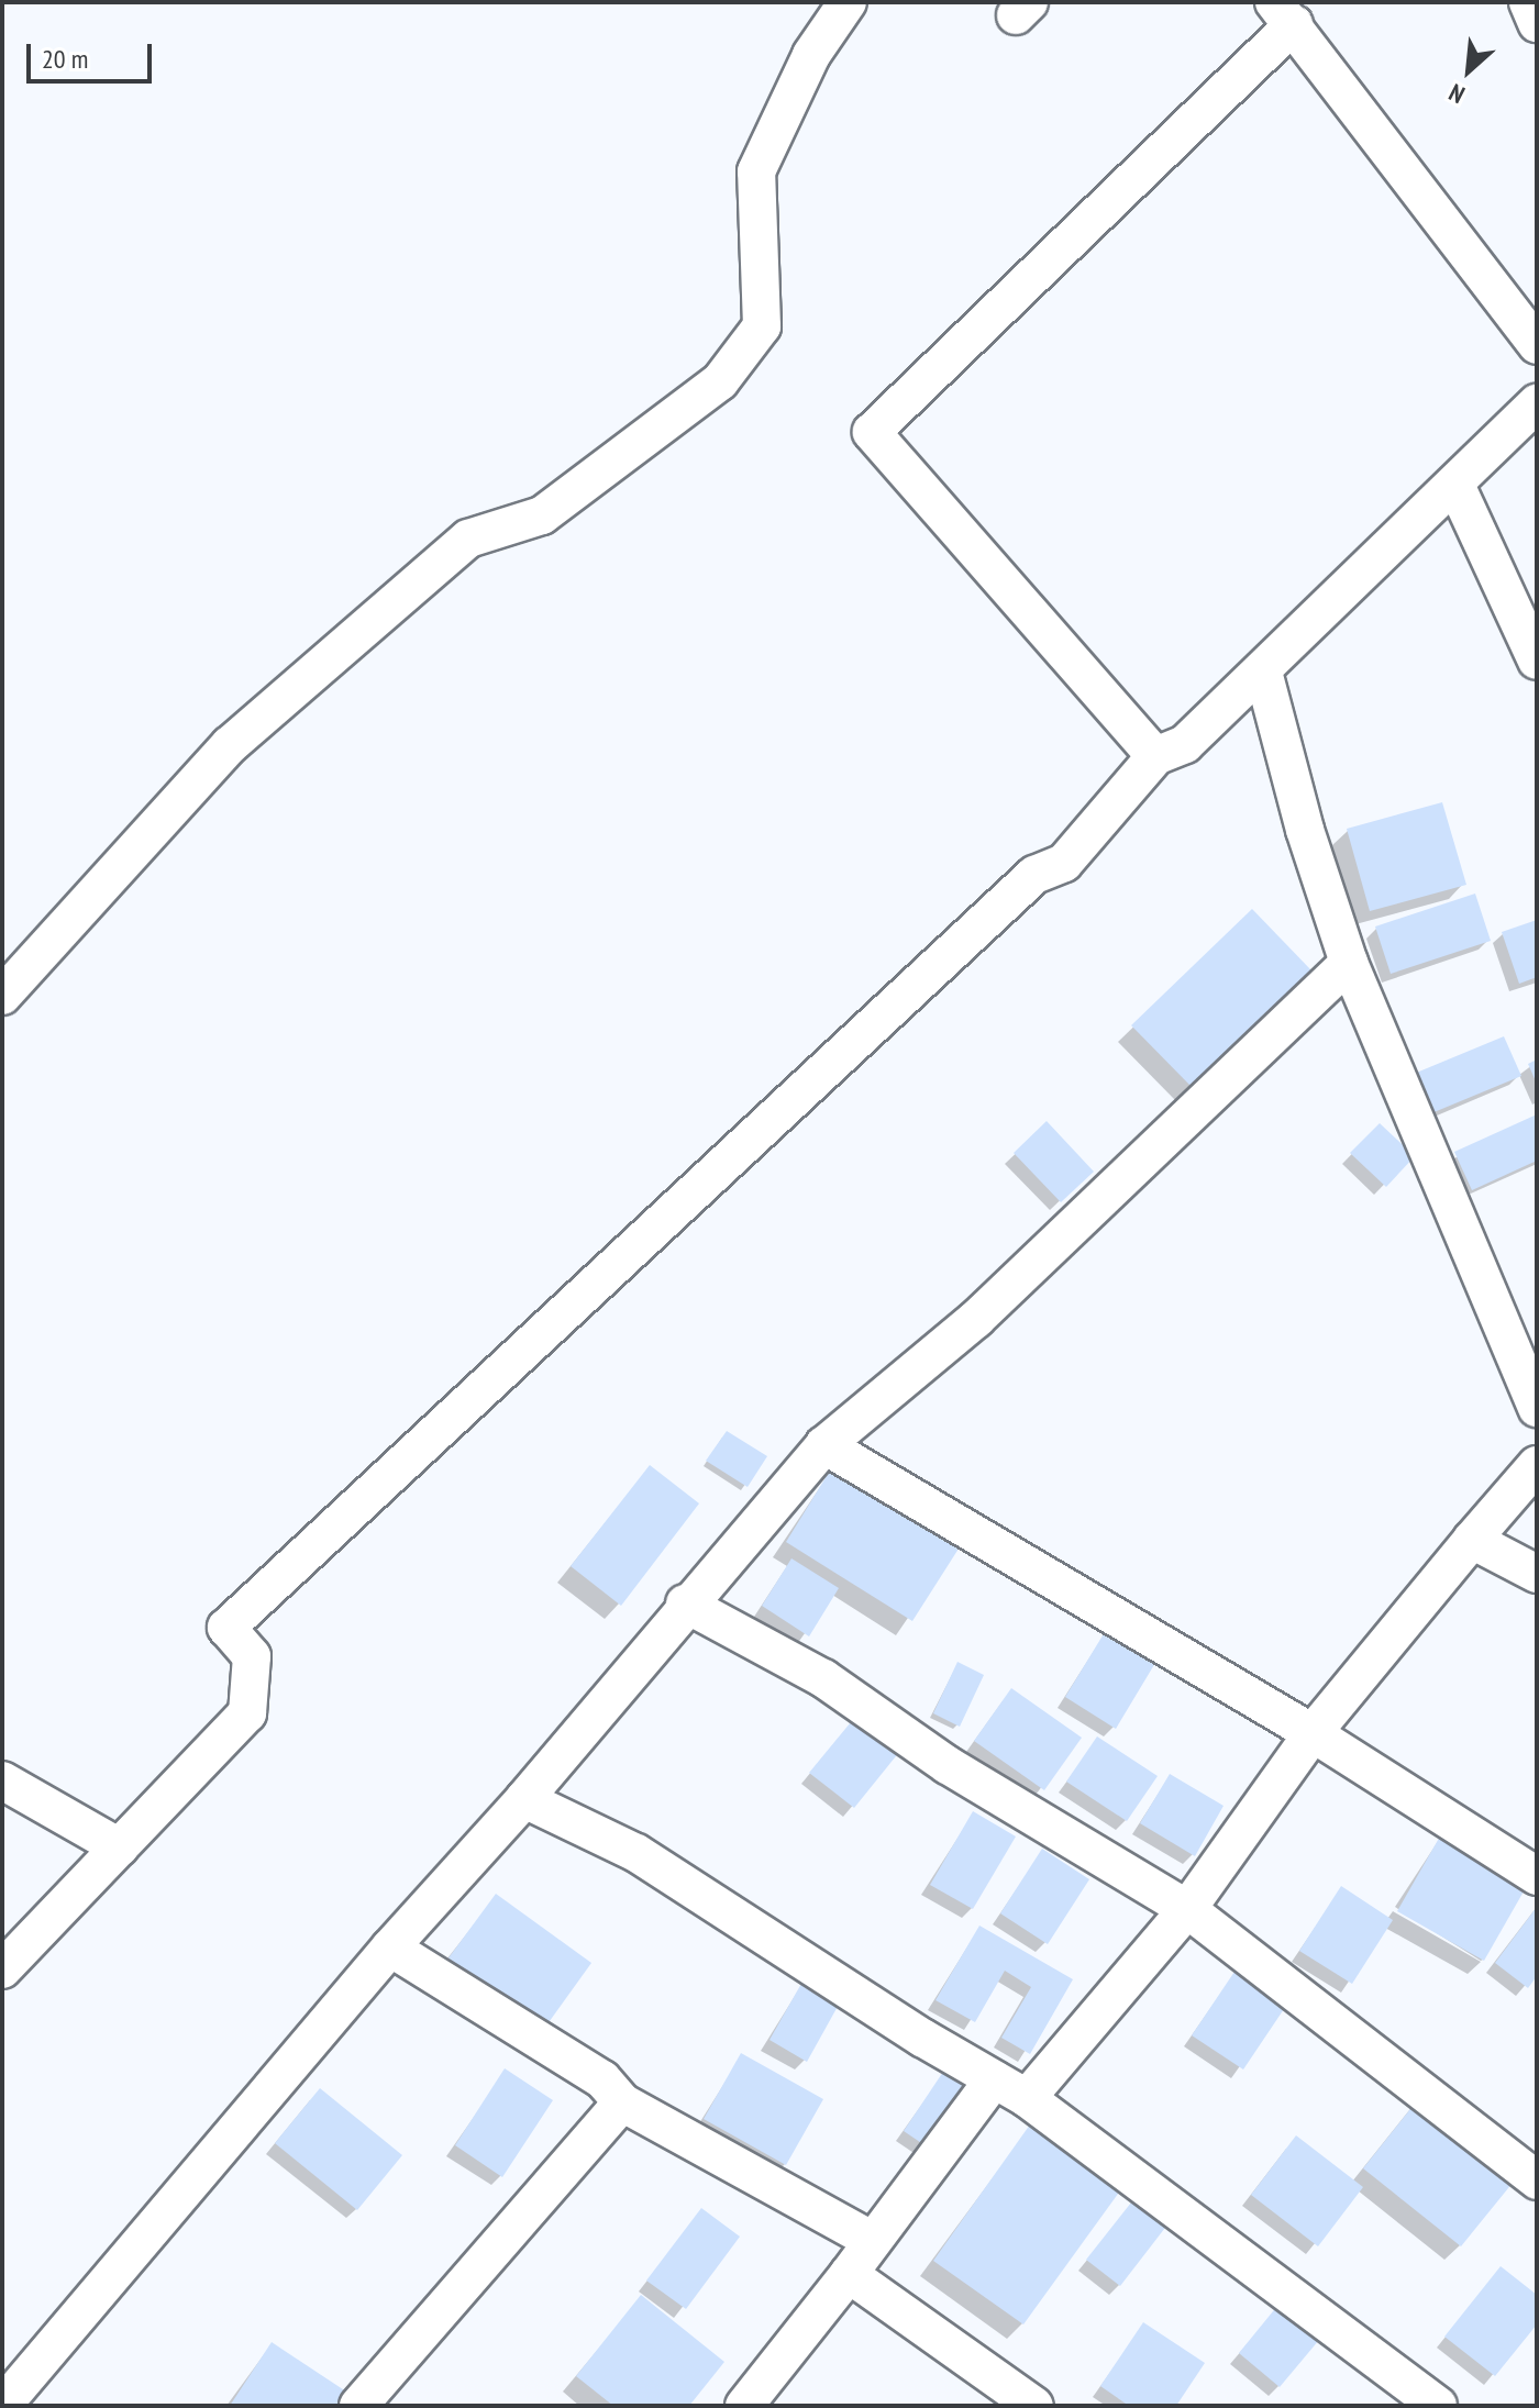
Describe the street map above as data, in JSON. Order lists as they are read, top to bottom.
{
  "scale_bar": "20 m",
  "north": "bottom left"
}
